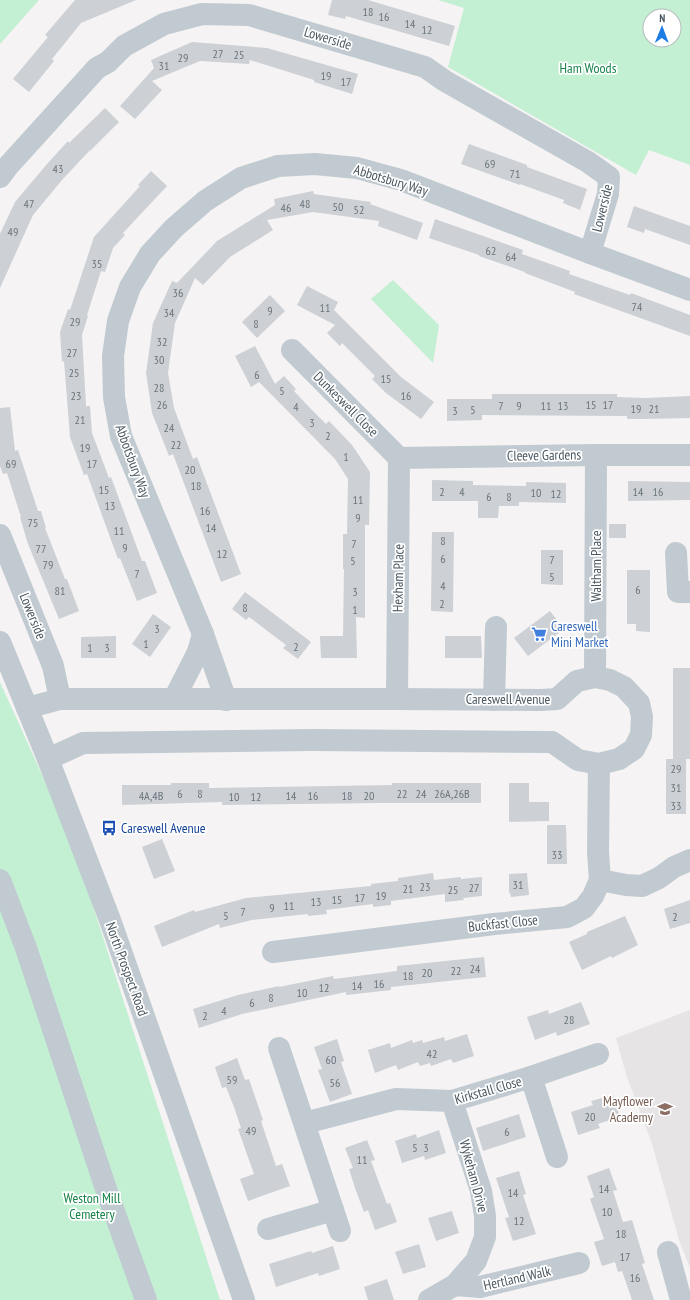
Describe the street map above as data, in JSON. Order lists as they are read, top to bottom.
{
  "streets": {
    "street": [
      "Lowerside",
      "Abbotsbury Way",
      "Dunkeswell Close",
      "Cleeve Gardens",
      "Waltham Place",
      "Hexham Place",
      "Careswell Avenue",
      "Buckfast Close",
      "North Prospect Road",
      "Kirkstall Close",
      "Wykeham Drive",
      "Hertland Walk"
    ]
  },
  "crossings": [
    ["Lowerside", "Abbotsbury Way"],
    ["Lowerside", "Careswell Avenue"],
    ["Abbotsbury Way", "Careswell Avenue"],
    ["Dunkeswell Close", "Cleeve Gardens"],
    ["Dunkeswell Close", "Hexham Place"],
    ["Cleeve Gardens", "Waltham Place"],
    ["Cleeve Gardens", "Hexham Place"],
    ["Waltham Place", "Careswell Avenue"],
    ["Hexham Place", "Careswell Avenue"],
    ["Careswell Avenue", "North Prospect Road"],
    ["Kirkstall Close", "Wykeham Drive"],
    ["Wykeham Drive", "Hertland Walk"]
  ],
  "parks": ["Ham Woods", "Weston Mill Cemetery"],
  "places": {
    "supermarket": ["Careswell Mini Market"],
    "bus stop": ["Careswell Avenue"],
    "school or university": ["Mayflower Academy"]
  },
  "house_numbers": [
    "18",
    "16",
    "14",
    "12",
    "27",
    "25",
    "29",
    "31",
    "19",
    "17",
    "69",
    "43",
    "71",
    "47",
    "48",
    "50",
    "46",
    "52",
    "49",
    "62",
    "64",
    "35",
    "36",
    "74",
    "11",
    "9",
    "34",
    "29",
    "8",
    "32",
    "27",
    "30",
    "25",
    "6",
    "15",
    "28",
    "5",
    "23",
    "16",
    "26",
    "15",
    "17",
    "7",
    "9",
    "11",
    "13",
    "4",
    "19",
    "21",
    "5",
    "3",
    "21",
    "3",
    "24",
    "2",
    "22",
    "19",
    "1",
    "69",
    "17",
    "20",
    "18",
    "15",
    "2",
    "4",
    "14",
    "16",
    "10",
    "12",
    "6",
    "8",
    "11",
    "13",
    "16",
    "9",
    "75",
    "14",
    "11",
    "8",
    "7",
    "9",
    "77",
    "12",
    "6",
    "7",
    "5",
    "79",
    "7",
    "5",
    "4",
    "6",
    "81",
    "3",
    "2",
    "8",
    "1",
    "3",
    "1",
    "2",
    "1",
    "3",
    "29",
    "31",
    "6",
    "8",
    "22",
    "24",
    "26A,26B",
    "4A,4B",
    "14",
    "16",
    "18",
    "20",
    "10",
    "12",
    "33",
    "33",
    "31",
    "23",
    "27",
    "21",
    "25",
    "19",
    "17",
    "15",
    "13",
    "11",
    "9",
    "7",
    "5",
    "2",
    "24",
    "22",
    "20",
    "18",
    "16",
    "14",
    "12",
    "10",
    "8",
    "6",
    "4",
    "2",
    "28",
    "42",
    "60",
    "59",
    "56",
    "20",
    "49",
    "6",
    "5",
    "3",
    "11",
    "14",
    "14",
    "10",
    "12",
    "18",
    "17",
    "16"
  ],
  "north": "top"
}
